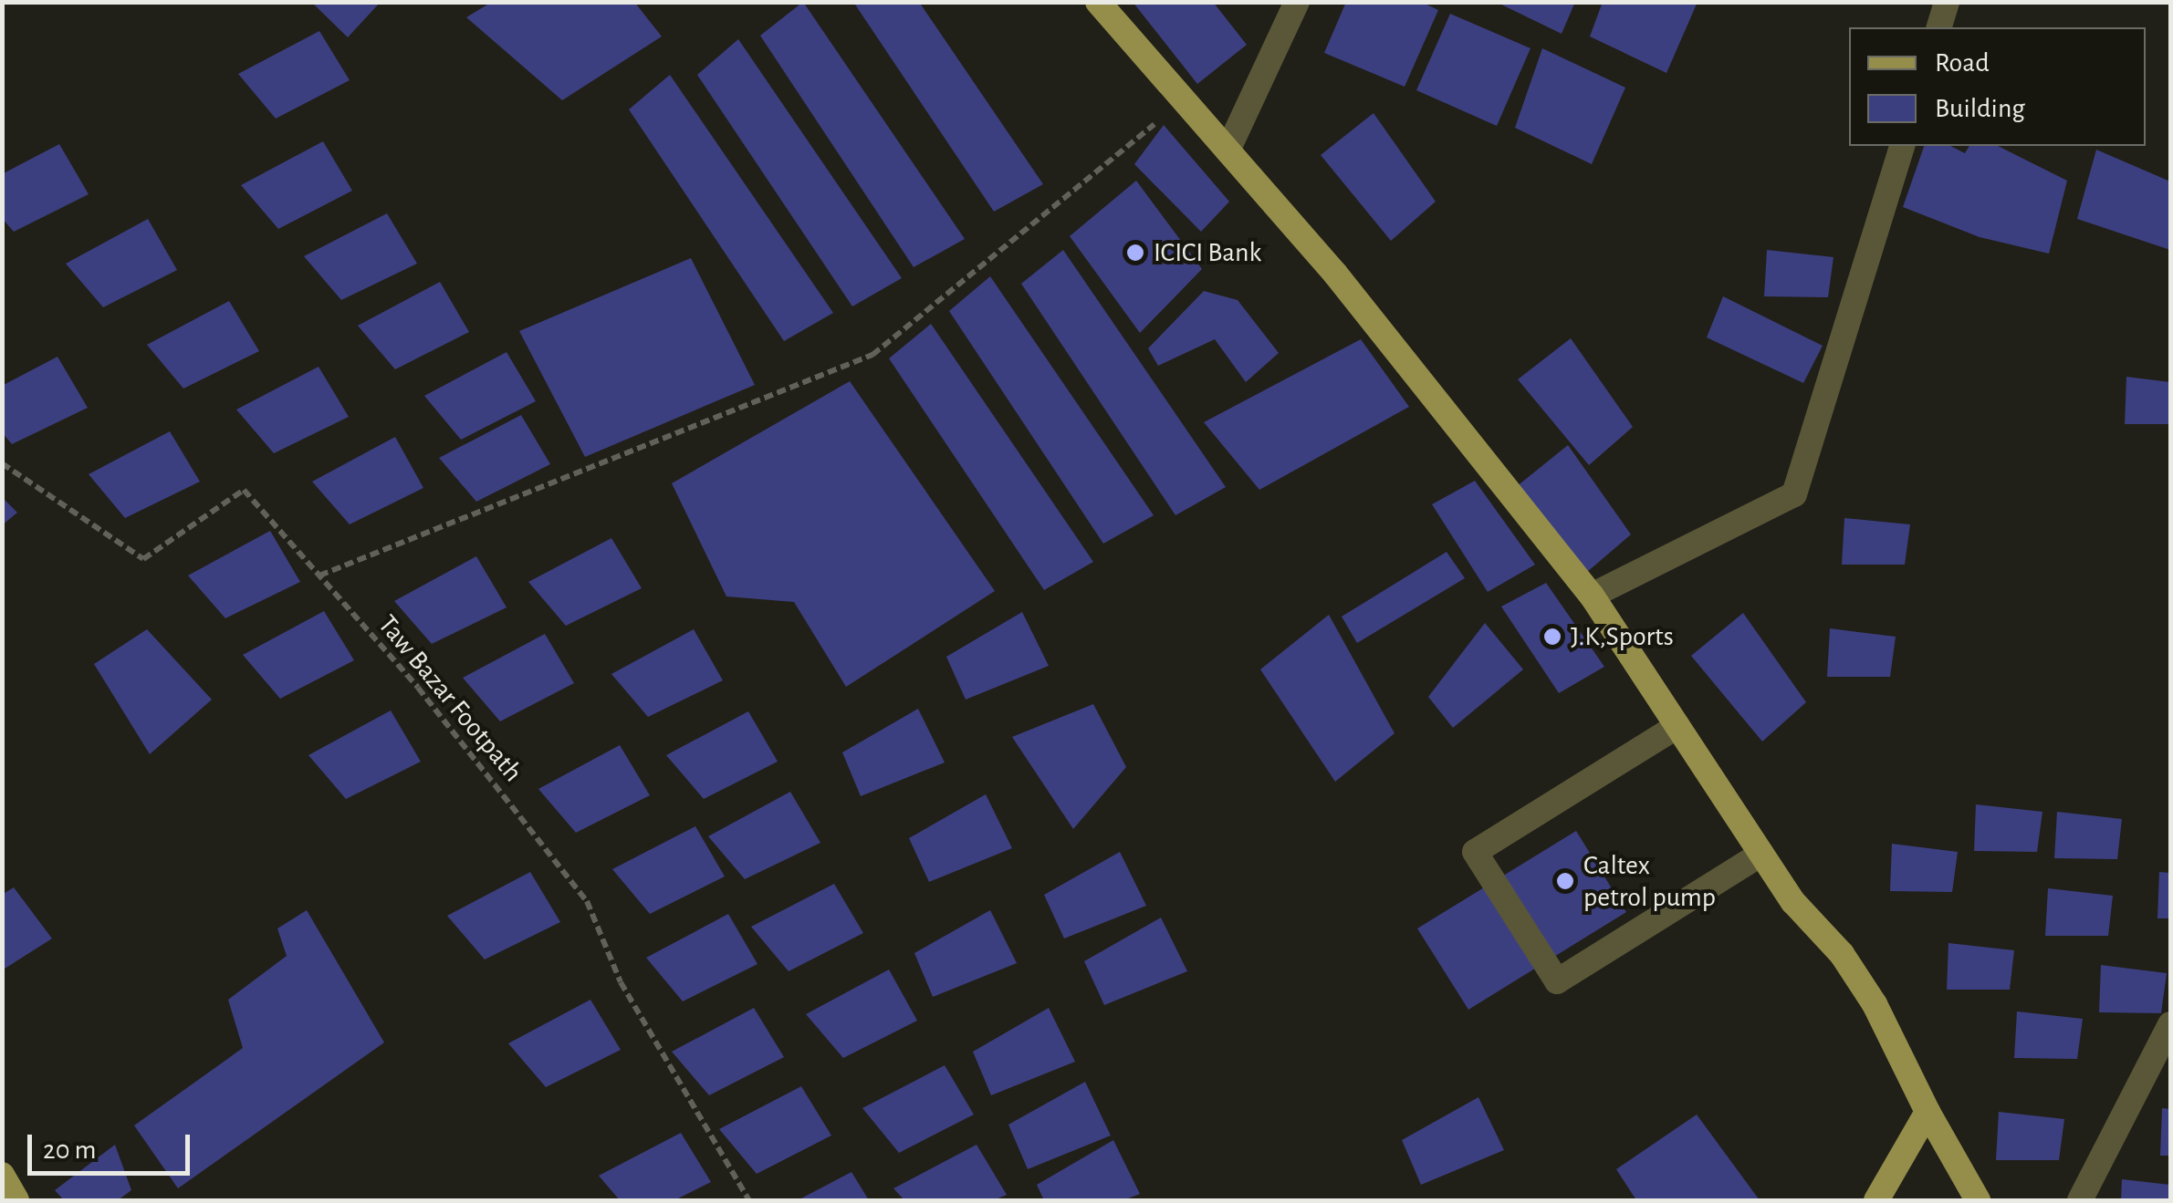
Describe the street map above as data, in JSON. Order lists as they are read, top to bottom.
{
  "streets": {
    "path": ["Taw Bazar Footpath"]
  },
  "places": ["ICICI Bank", "J.K,Sports", "Caltex petrol pump"],
  "legend": ["Road", "Building"],
  "scale_bar": "20 m"
}
